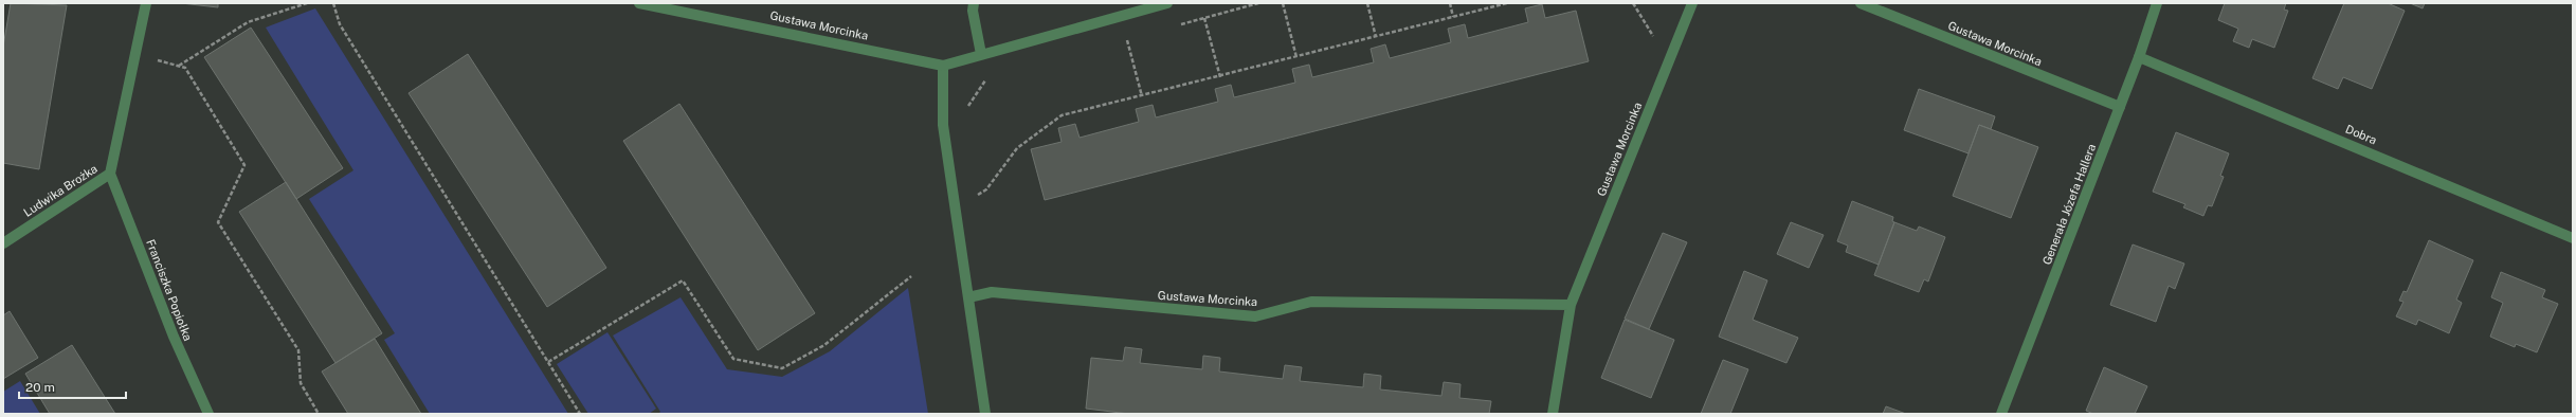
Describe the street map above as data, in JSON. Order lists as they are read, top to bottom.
{
  "streets": {
    "street": [
      "Gustawa Morcinka",
      "Dobra",
      "Ludwika Brożka",
      "Generała Józefa Hallera",
      "Franciszka Popiołka"
    ]
  },
  "crossings": [
    ["Gustawa Morcinka", "Generała Józefa Hallera"],
    ["Dobra", "Generała Józefa Hallera"],
    ["Ludwika Brożka", "Franciszka Popiołka"]
  ],
  "scale_bar": "20 m"
}
